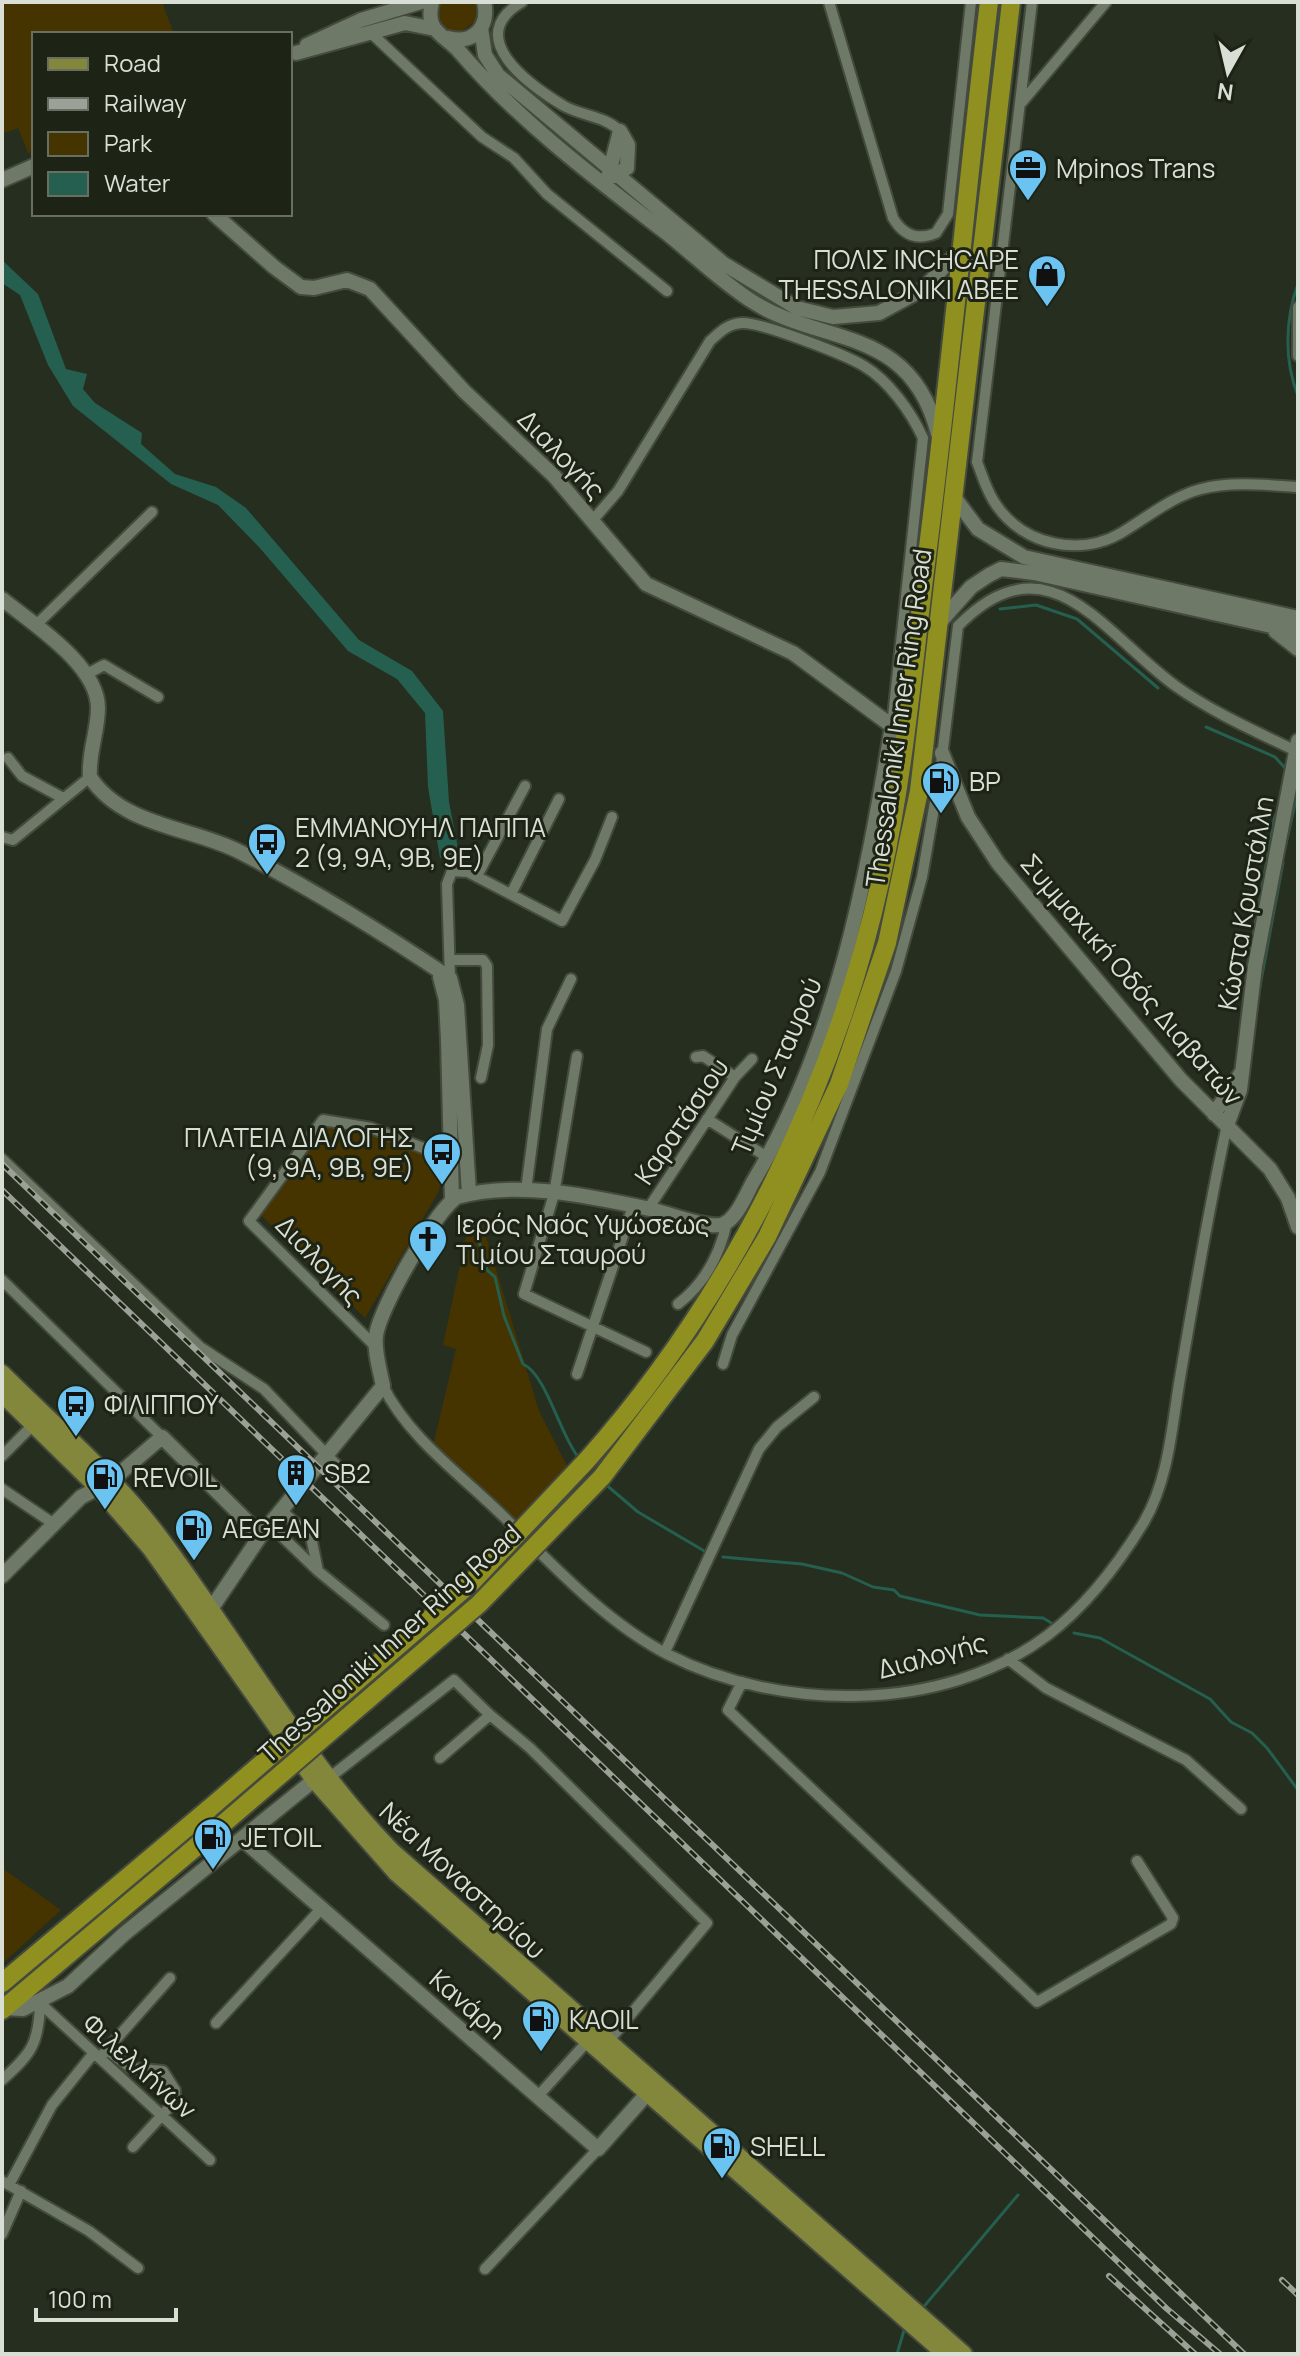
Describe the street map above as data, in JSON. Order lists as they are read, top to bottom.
{
  "streets": {
    "highway": ["Thessaloniki Inner Ring Road"],
    "main road": ["Νέα Μοναστηρίου"],
    "street": [
      "Διαλογής",
      "Κώστα Κρυστάλλη",
      "Συμμαχική Οδός Διαβατών",
      "Τιμίου Σταυρού",
      "Καρατάσιου",
      "Κανάρη",
      "Φιλελλήνων"
    ]
  },
  "crossings": [
    ["Διαλογής", "Κώστα Κρυστάλλη"],
    ["Διαλογής", "Συμμαχική Οδός Διαβατών"],
    ["Διαλογής", "Τιμίου Σταυρού"],
    ["Κώστα Κρυστάλλη", "Συμμαχική Οδός Διαβατών"]
  ],
  "places": {
    "office": ["Mpinos Trans"],
    "shop": ["ΠΟΛΙΣ INCHCAPE THESSALONIKI ΑΒΕΕ"],
    "fuel station": [
      "BP",
      "REVOIL",
      "AEGEAN",
      "JETOIL",
      "KAOIL",
      "SHELL"
    ],
    "bus stop": ["ΕΜΜΑΝΟΥΗΛ ΠΑΠΠΑ 2 (9, 9Α, 9Β, 9Ε)", "ΠΛΑΤΕΙΑ ΔΙΑΛΟΓΗΣ (9, 9Α, 9Β, 9Ε)", "ΦΙΛΙΠΠΟΥ"],
    "church": ["Ιερός Ναός Υψώσεως Τιμίου Σταυρού"],
    "building": ["SB2"]
  },
  "legend": [
    "Road",
    "Railway",
    "Park",
    "Water"
  ],
  "scale_bar": "100 m",
  "north": "bottom"
}
